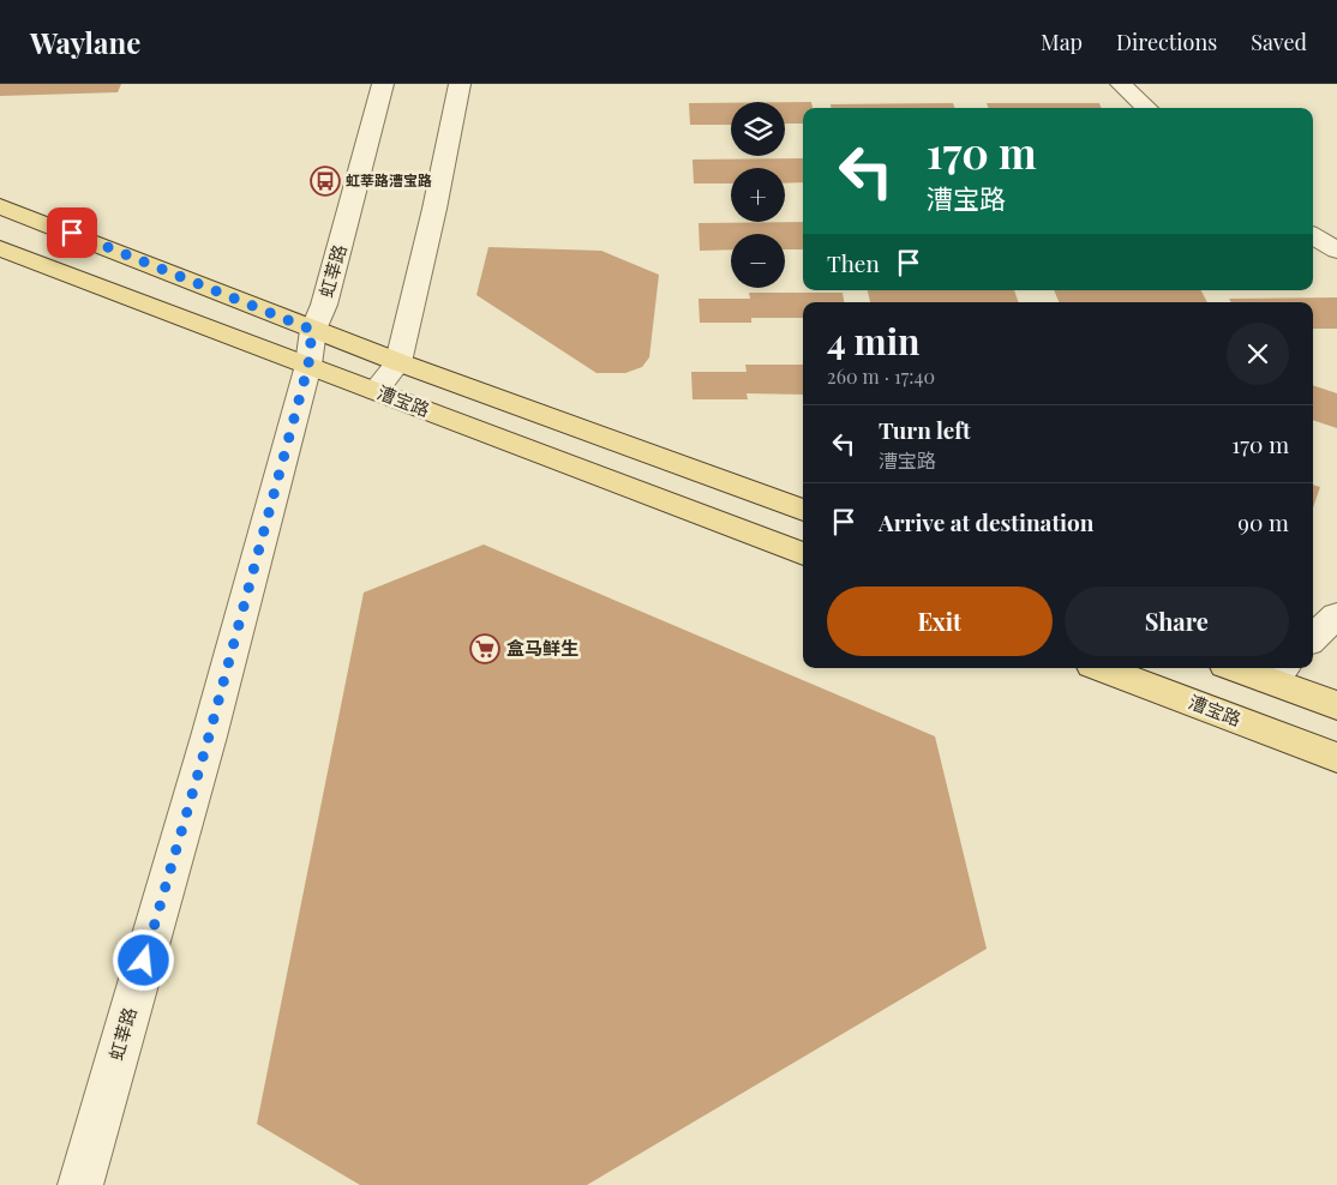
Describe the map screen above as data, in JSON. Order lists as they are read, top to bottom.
{
  "streets": {
    "main road": ["漕宝路"],
    "street": ["虹莘路"]
  },
  "crossings": [
    ["虹莘路", "漕宝路"]
  ],
  "places": {
    "bus stop": ["虹莘路漕宝路"],
    "supermarket": ["盒马鲜生"]
  },
  "page": {
    "header": "Waylane",
    "nav": ["Map", "Directions", "Saved"],
    "map_buttons": ["+", "−"],
    "turn": ["170 m", "漕宝路"],
    "then": "Then",
    "heading": ["4 min", "260 m · 17:40"],
    "list": [
      {
        "name": "Turn left",
        "note": "漕宝路",
        "value": "170 m"
      },
      {
        "name": "Arrive at destination",
        "value": "90 m"
      }
    ],
    "buttons": ["Exit", "Share"]
  }
}
